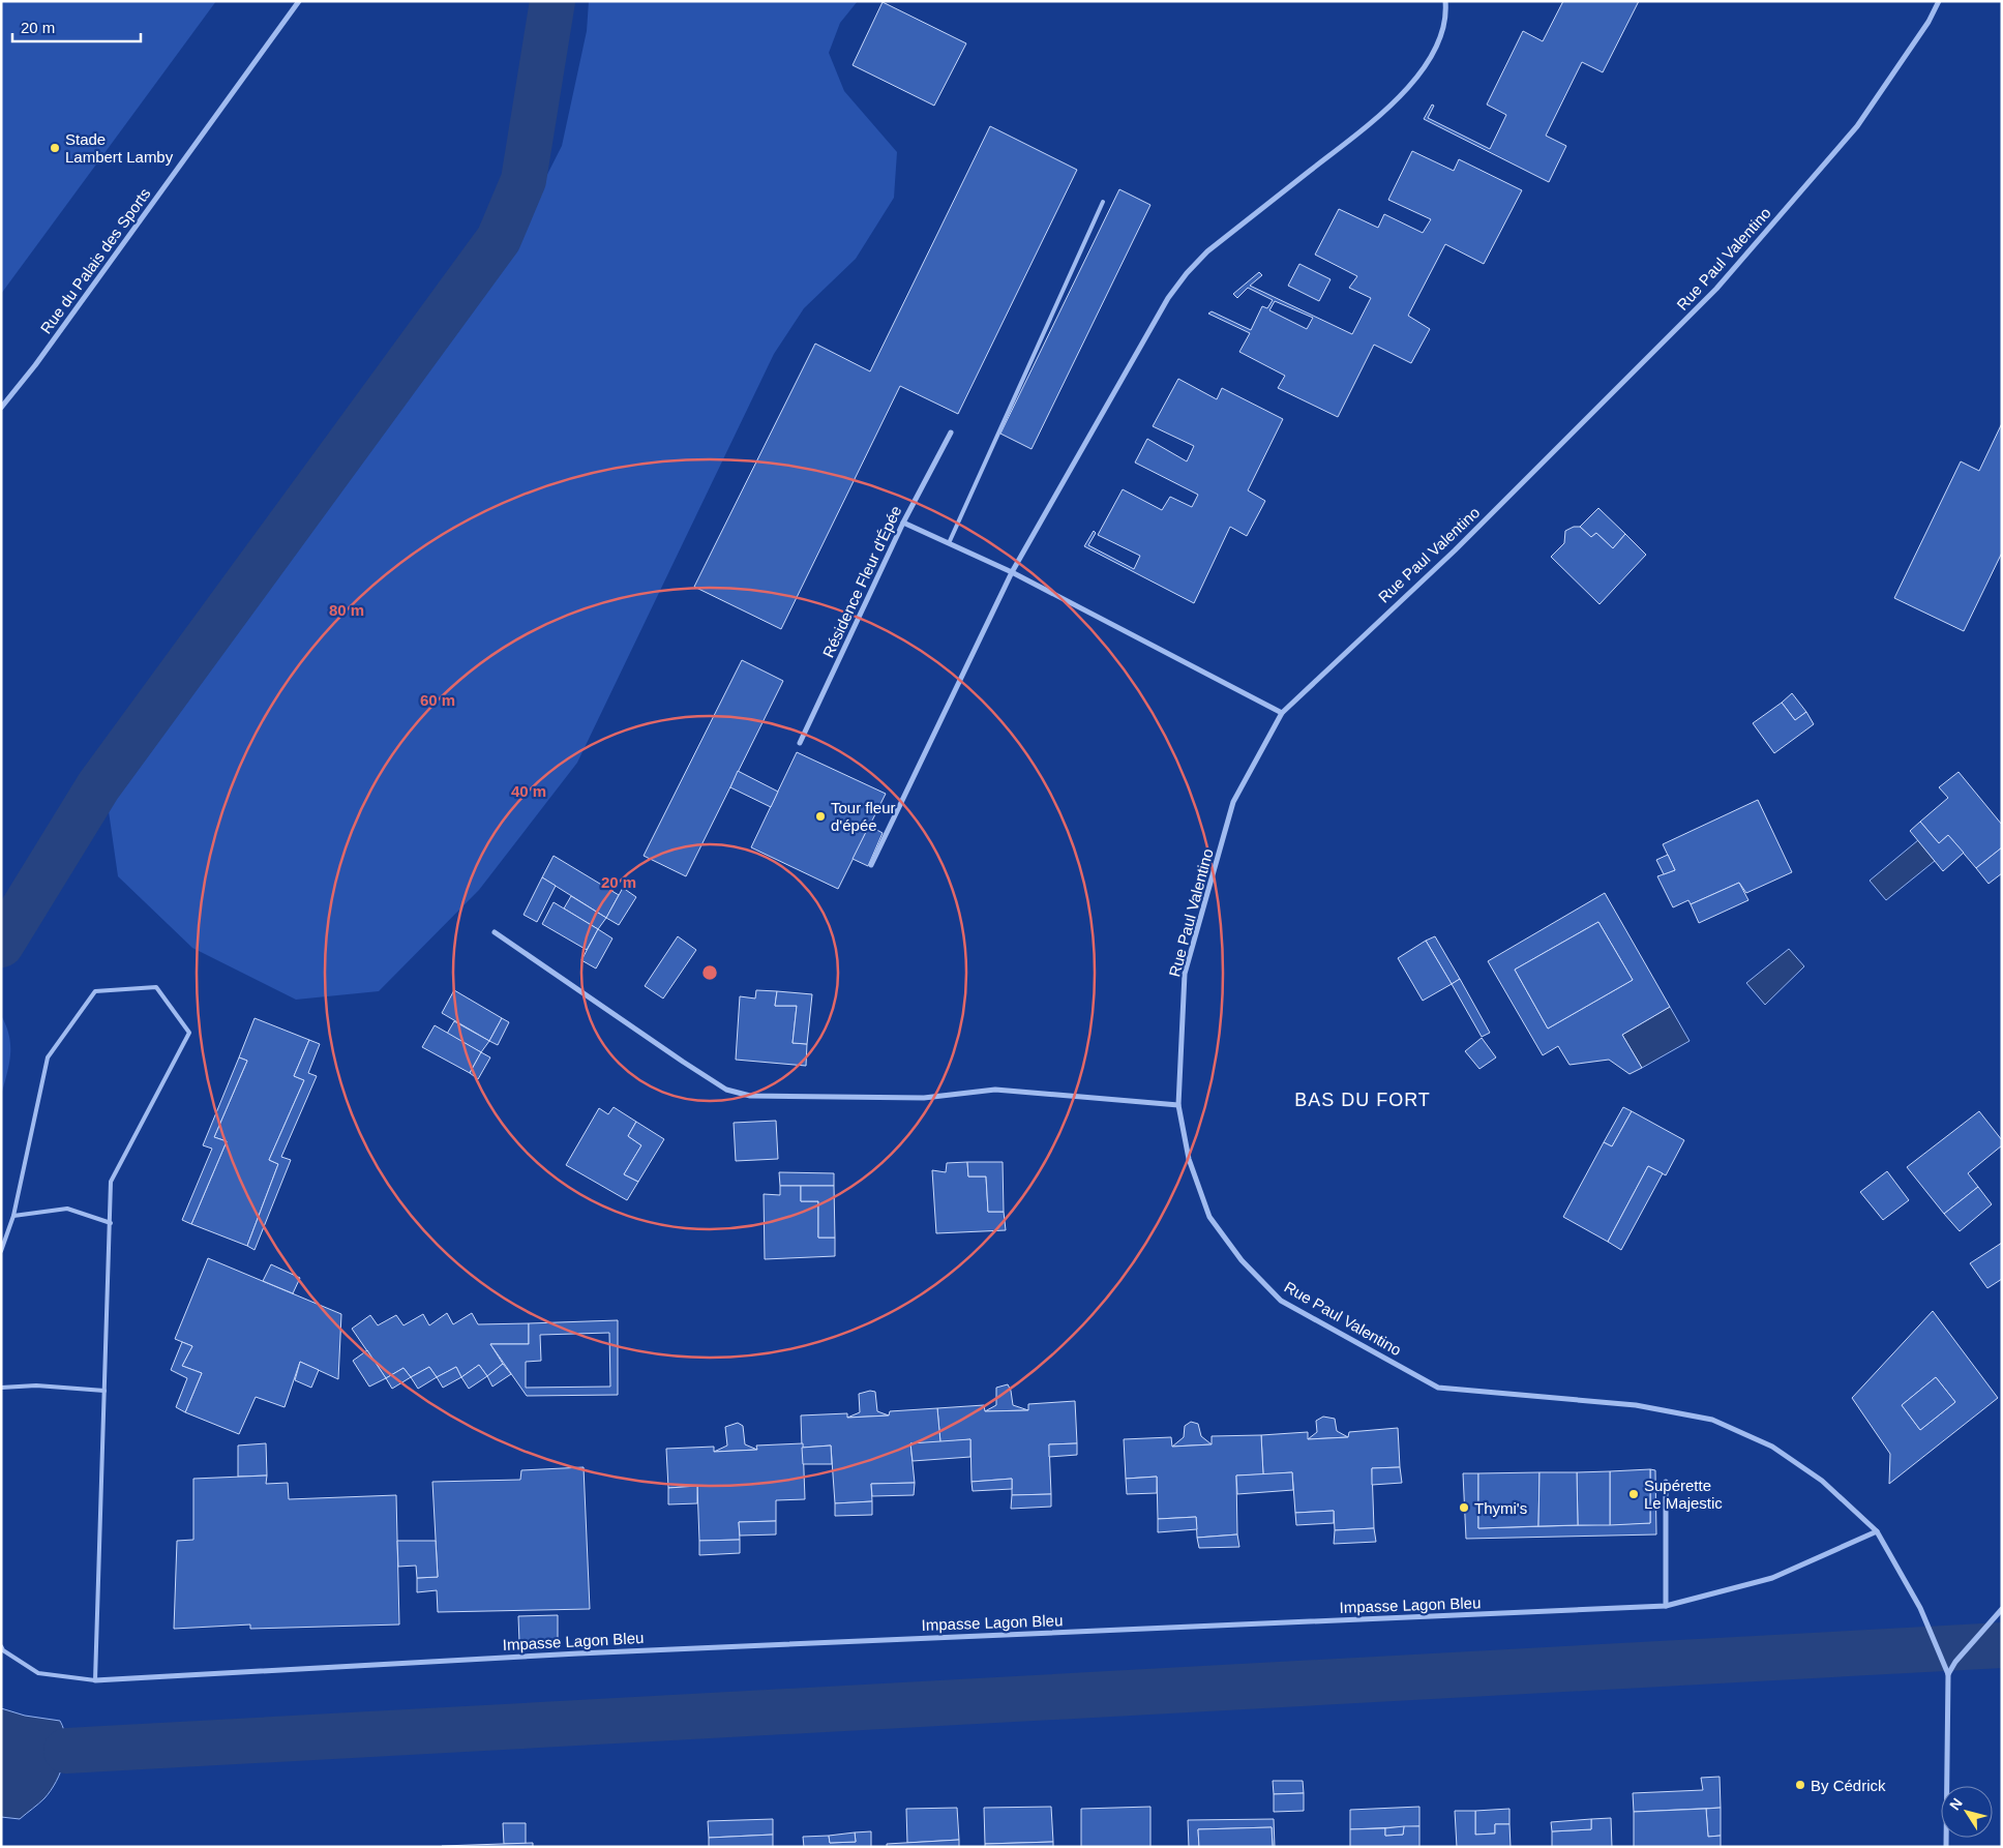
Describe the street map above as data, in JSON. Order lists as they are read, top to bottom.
{
  "streets": {
    "street": [
      "Rue Paul Valentino",
      "Rue du Palais des Sports",
      "Résidence Fleur d'Épée",
      "Impasse Lagon Bleu"
    ]
  },
  "crossings": [
    ["Rue Paul Valentino", "Impasse Lagon Bleu"]
  ],
  "districts": ["BAS DU FORT"],
  "places": [
    "Stade Lambert Lamby",
    "Tour fleur d'épée",
    "Supérette Le Majestic",
    "Thymi's",
    "By Cédrick"
  ],
  "scale_bar": "20 m",
  "north": "top left",
  "rings": [
    "80 m",
    "60 m",
    "40 m",
    "20 m"
  ]
}
